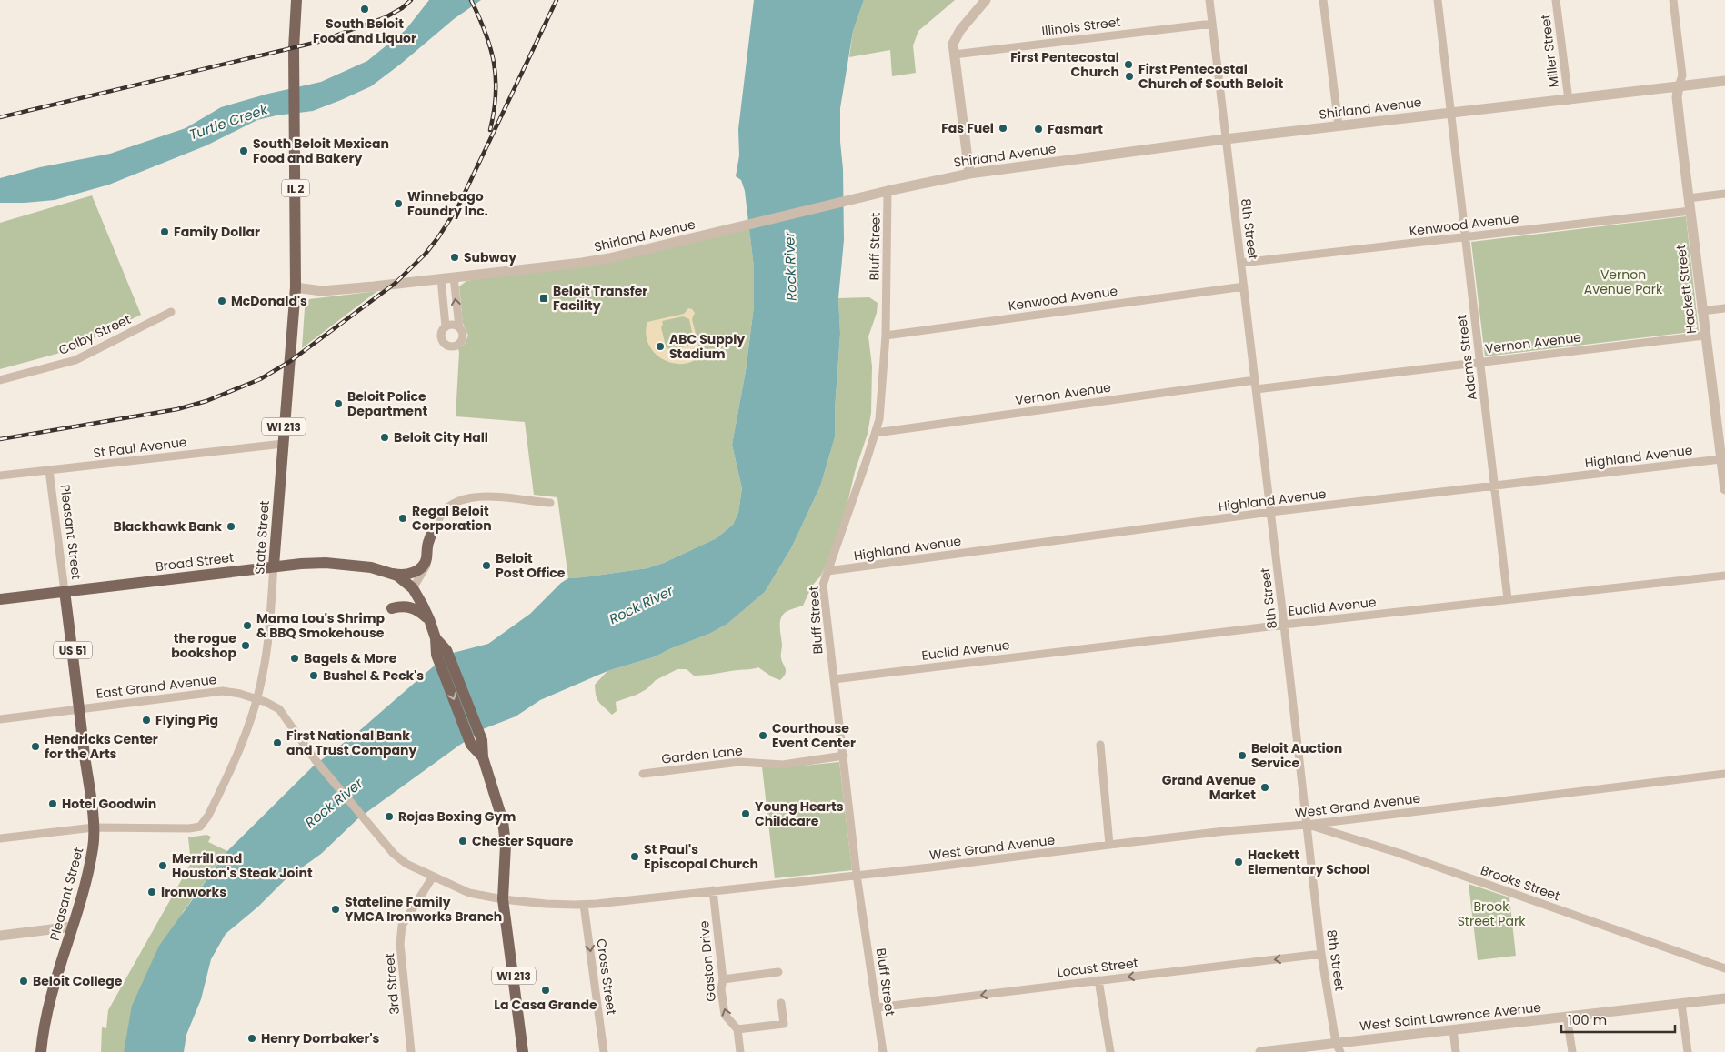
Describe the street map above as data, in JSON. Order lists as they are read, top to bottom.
{
  "streets": {
    "main road": [
      "IL 2",
      "WI 213",
      "Pleasant Street",
      "State Street",
      "Broad Street",
      "US 51"
    ],
    "street": [
      "Illinois Street",
      "Miller Street",
      "Shirland Avenue",
      "Kenwood Avenue",
      "8th Street",
      "Bluff Street",
      "Hackett Street",
      "Colby Street",
      "Vernon Avenue",
      "Adams Street",
      "St Paul Avenue",
      "Highland Avenue",
      "Euclid Avenue",
      "East Grand Avenue",
      "Garden Lane",
      "West Grand Avenue",
      "Brooks Street",
      "Gaston Drive",
      "Locust Street",
      "Cross Street",
      "3rd Street",
      "West Saint Lawrence Avenue"
    ]
  },
  "crossings": [
    ["Illinois Street", "8th Street"],
    ["Miller Street", "Shirland Avenue"],
    ["Shirland Avenue", "8th Street"],
    ["Shirland Avenue", "Bluff Street"],
    ["Shirland Avenue", "Hackett Street"],
    ["Shirland Avenue", "Adams Street"],
    ["Shirland Avenue", "State Street"],
    ["IL 2", "State Street"],
    ["Kenwood Avenue", "8th Street"],
    ["Kenwood Avenue", "Bluff Street"],
    ["Kenwood Avenue", "Hackett Street"],
    ["Kenwood Avenue", "Adams Street"],
    ["8th Street", "Vernon Avenue"],
    ["8th Street", "Highland Avenue"],
    ["8th Street", "Euclid Avenue"],
    ["8th Street", "West Grand Avenue"],
    ["8th Street", "Brooks Street"],
    ["8th Street", "Locust Street"],
    ["8th Street", "West Saint Lawrence Avenue"],
    ["Bluff Street", "Vernon Avenue"],
    ["Bluff Street", "Highland Avenue"],
    ["Bluff Street", "Euclid Avenue"],
    ["Bluff Street", "Garden Lane"],
    ["Bluff Street", "West Grand Avenue"],
    ["Bluff Street", "Locust Street"],
    ["Hackett Street", "Vernon Avenue"],
    ["Hackett Street", "Highland Avenue"],
    ["Vernon Avenue", "Adams Street"],
    ["Adams Street", "Highland Avenue"],
    ["Adams Street", "Euclid Avenue"],
    ["WI 213", "Broad Street"],
    ["WI 213", "West Grand Avenue"],
    ["St Paul Avenue", "Pleasant Street"],
    ["St Paul Avenue", "State Street"],
    ["Pleasant Street", "State Street"],
    ["Pleasant Street", "Broad Street"],
    ["Pleasant Street", "East Grand Avenue"],
    ["State Street", "Broad Street"],
    ["State Street", "East Grand Avenue"],
    ["Broad Street", "West Grand Avenue"],
    ["East Grand Avenue", "West Grand Avenue"],
    ["West Grand Avenue", "Brooks Street"],
    ["West Grand Avenue", "Gaston Drive"],
    ["West Grand Avenue", "Cross Street"],
    ["West Grand Avenue", "3rd Street"]
  ],
  "one_way": ["Locust Street", "Cross Street"],
  "water": ["Turtle Creek", "Rock River"],
  "parks": ["Vernon Avenue Park", "Brook Street Park"],
  "places": {
    "other": [
      "South Beloit Food and Liquor",
      "First Pentecostal Church",
      "First Pentecostal Church of South Beloit",
      "Fas Fuel",
      "Fasmart",
      "South Beloit Mexican Food and Bakery",
      "Winnebago Foundry Inc.",
      "Family Dollar",
      "Subway",
      "McDonald's",
      "ABC Supply Stadium",
      "Beloit Police Department",
      "Beloit City Hall",
      "Regal Beloit Corporation",
      "Blackhawk Bank",
      "Beloit Post Office",
      "Mama Lou's Shrimp & BBQ Smokehouse",
      "the rogue bookshop",
      "Bagels & More",
      "Bushel & Peck's",
      "Flying Pig",
      "Courthouse Event Center",
      "First National Bank and Trust Company",
      "Hendricks Center for the Arts",
      "Beloit Auction Service",
      "Grand Avenue Market",
      "Hotel Goodwin",
      "Young Hearts Childcare",
      "Rojas Boxing Gym",
      "Chester Square",
      "St Paul's Episcopal Church",
      "Hackett Elementary School",
      "Merrill and Houston's Steak Joint",
      "Ironworks",
      "Stateline Family YMCA Ironworks Branch",
      "Beloit College",
      "La Casa Grande",
      "Henry Dorrbaker's"
    ],
    "transit": ["Beloit Transfer Facility"]
  },
  "scale_bar": "100 m"
}
